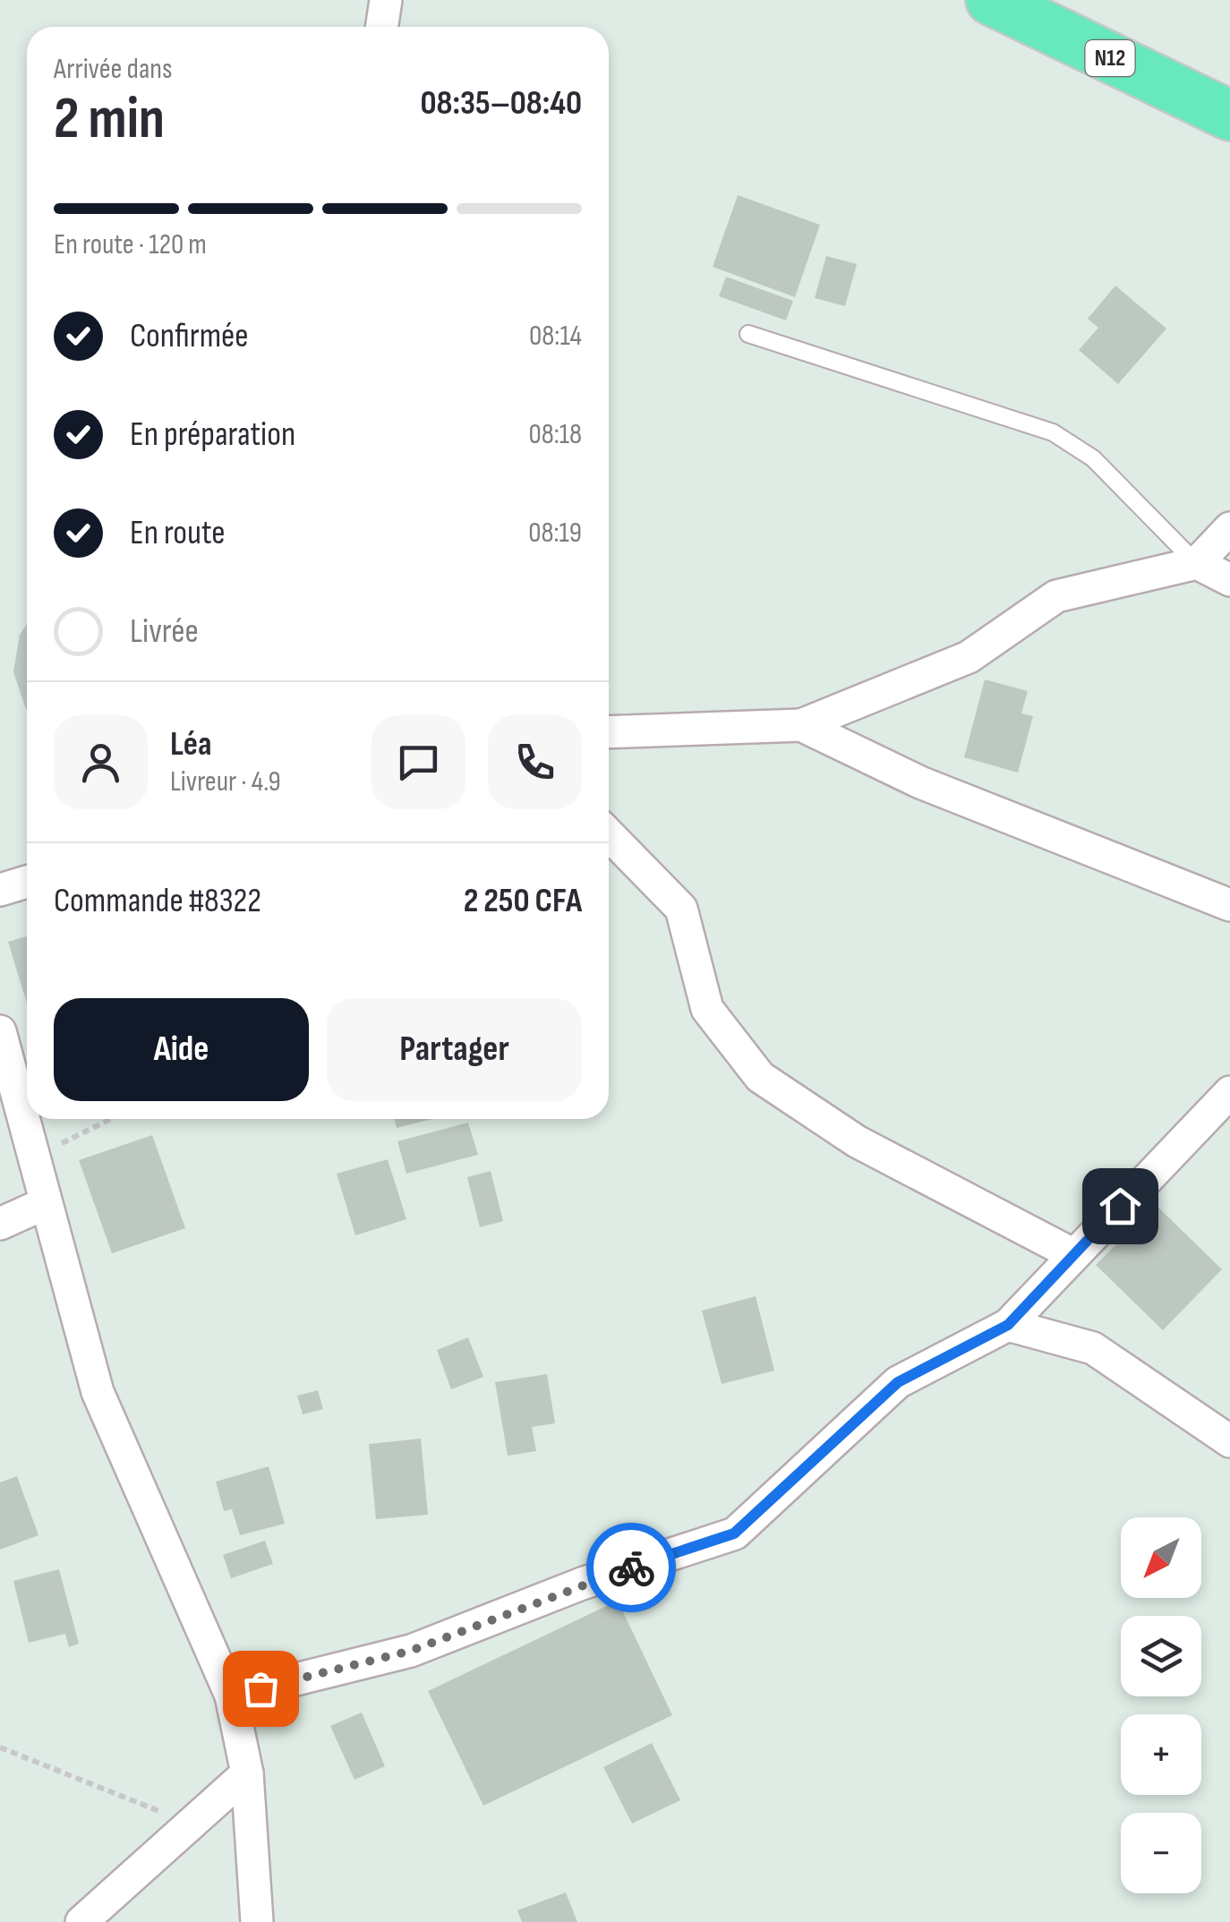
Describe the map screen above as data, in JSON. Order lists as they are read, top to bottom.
{
  "streets": {
    "main road": ["N12"]
  },
  "north": "bottom left",
  "page": {
    "heading": ["2 min", "Arrivée dans", "08:35–08:40"],
    "panel": [
      "Léa",
      "Livreur · 4.9",
      "Commande #8322",
      "2 250 CFA"
    ],
    "bar": "En route · 120 m",
    "list": [
      ["Confirmée", "08:14"],
      ["En préparation", "08:18"],
      ["En route", "08:19"],
      "Livrée"
    ],
    "buttons": ["Aide", "Partager"],
    "map_buttons": ["+", "−"]
  }
}
